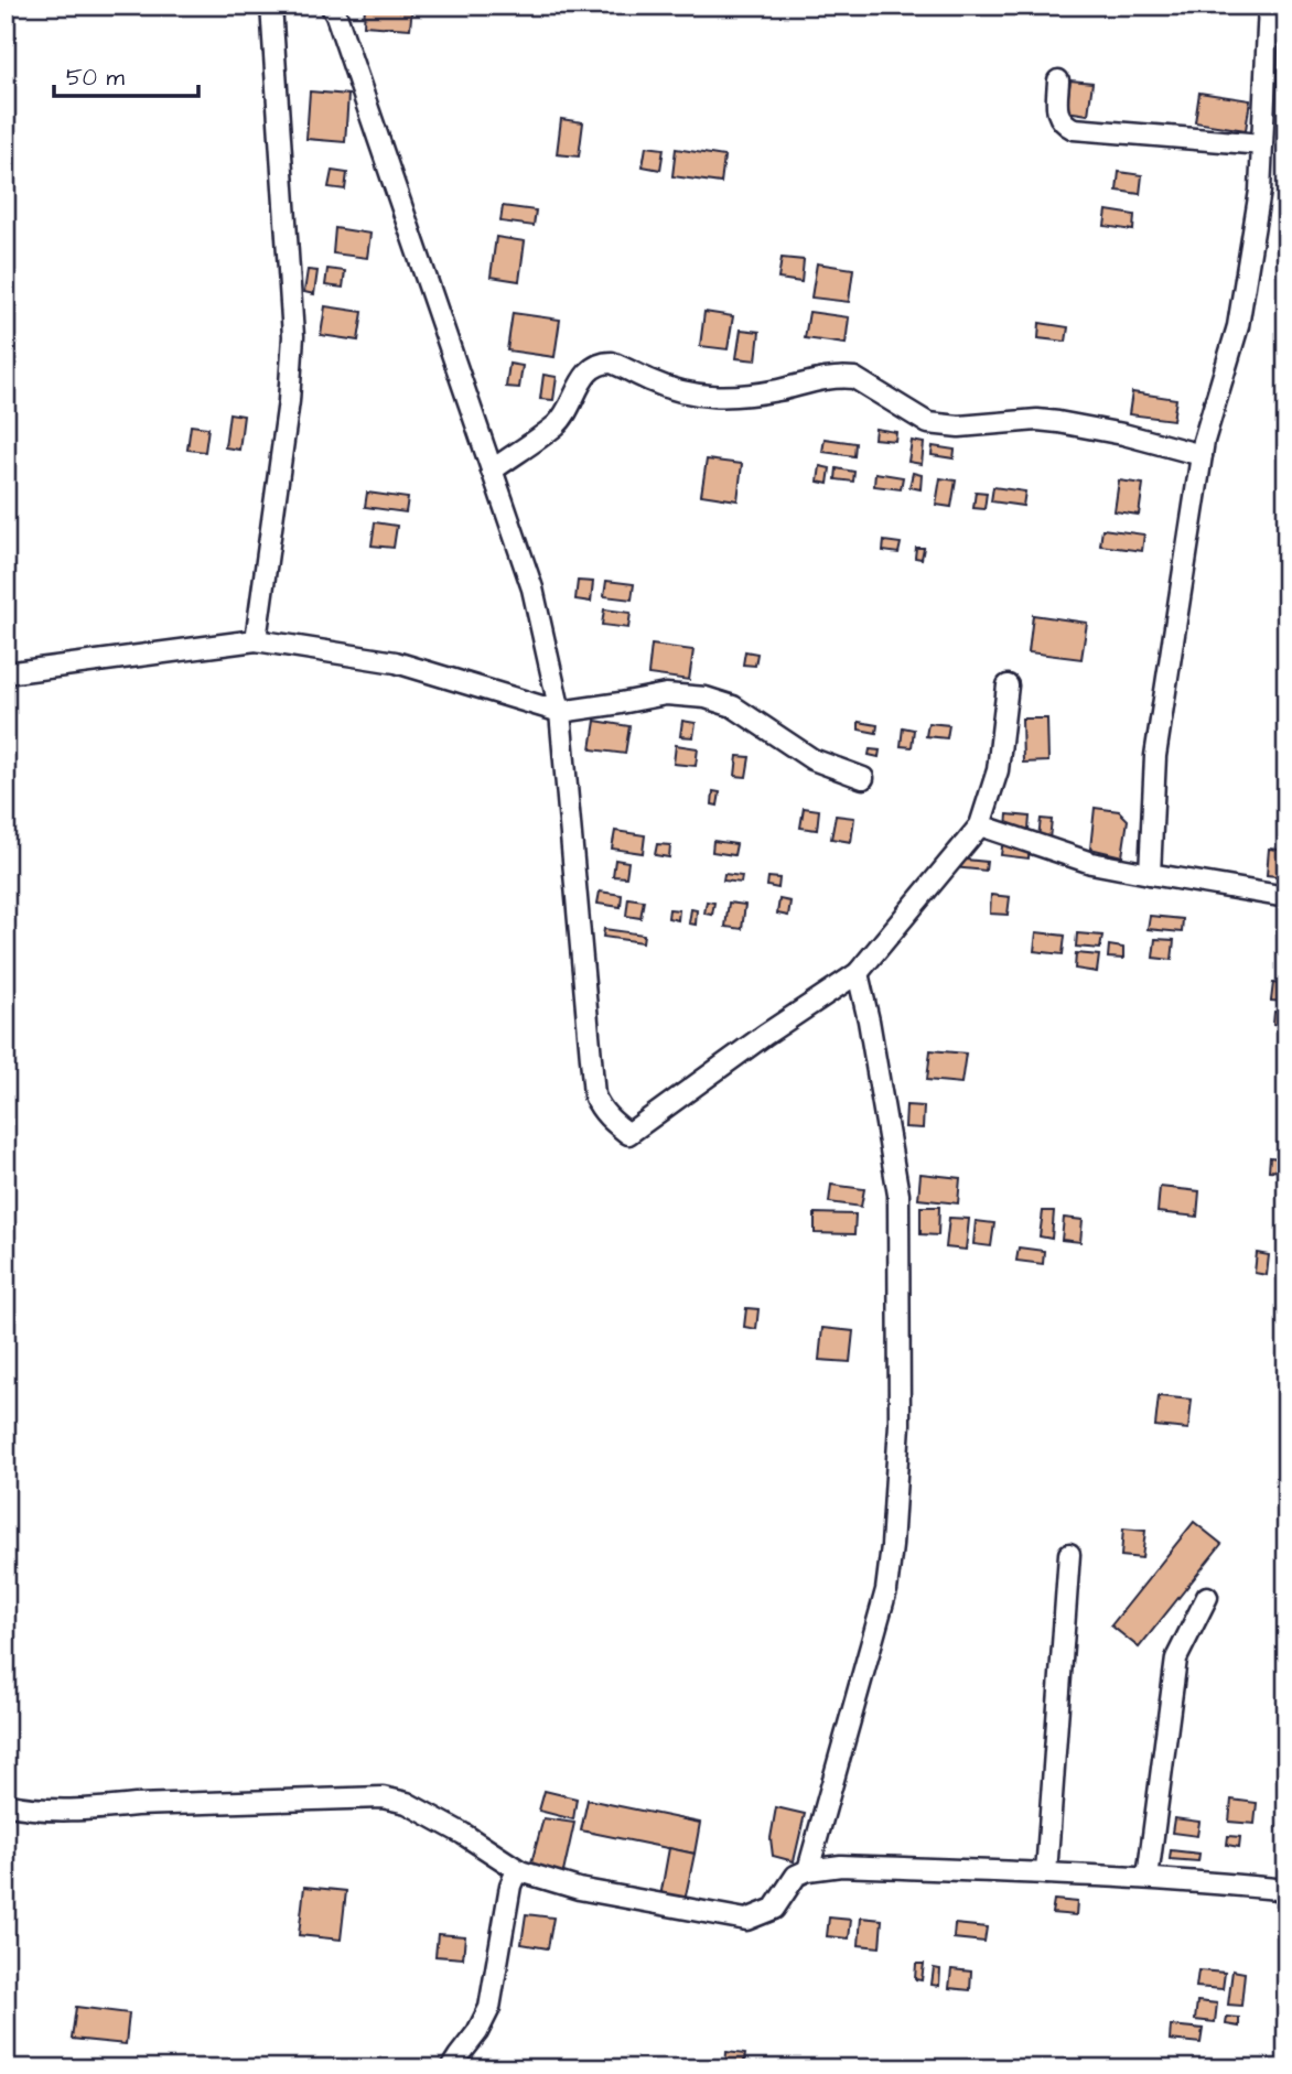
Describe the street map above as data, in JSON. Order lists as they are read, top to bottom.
{
  "scale_bar": "50 m"
}
